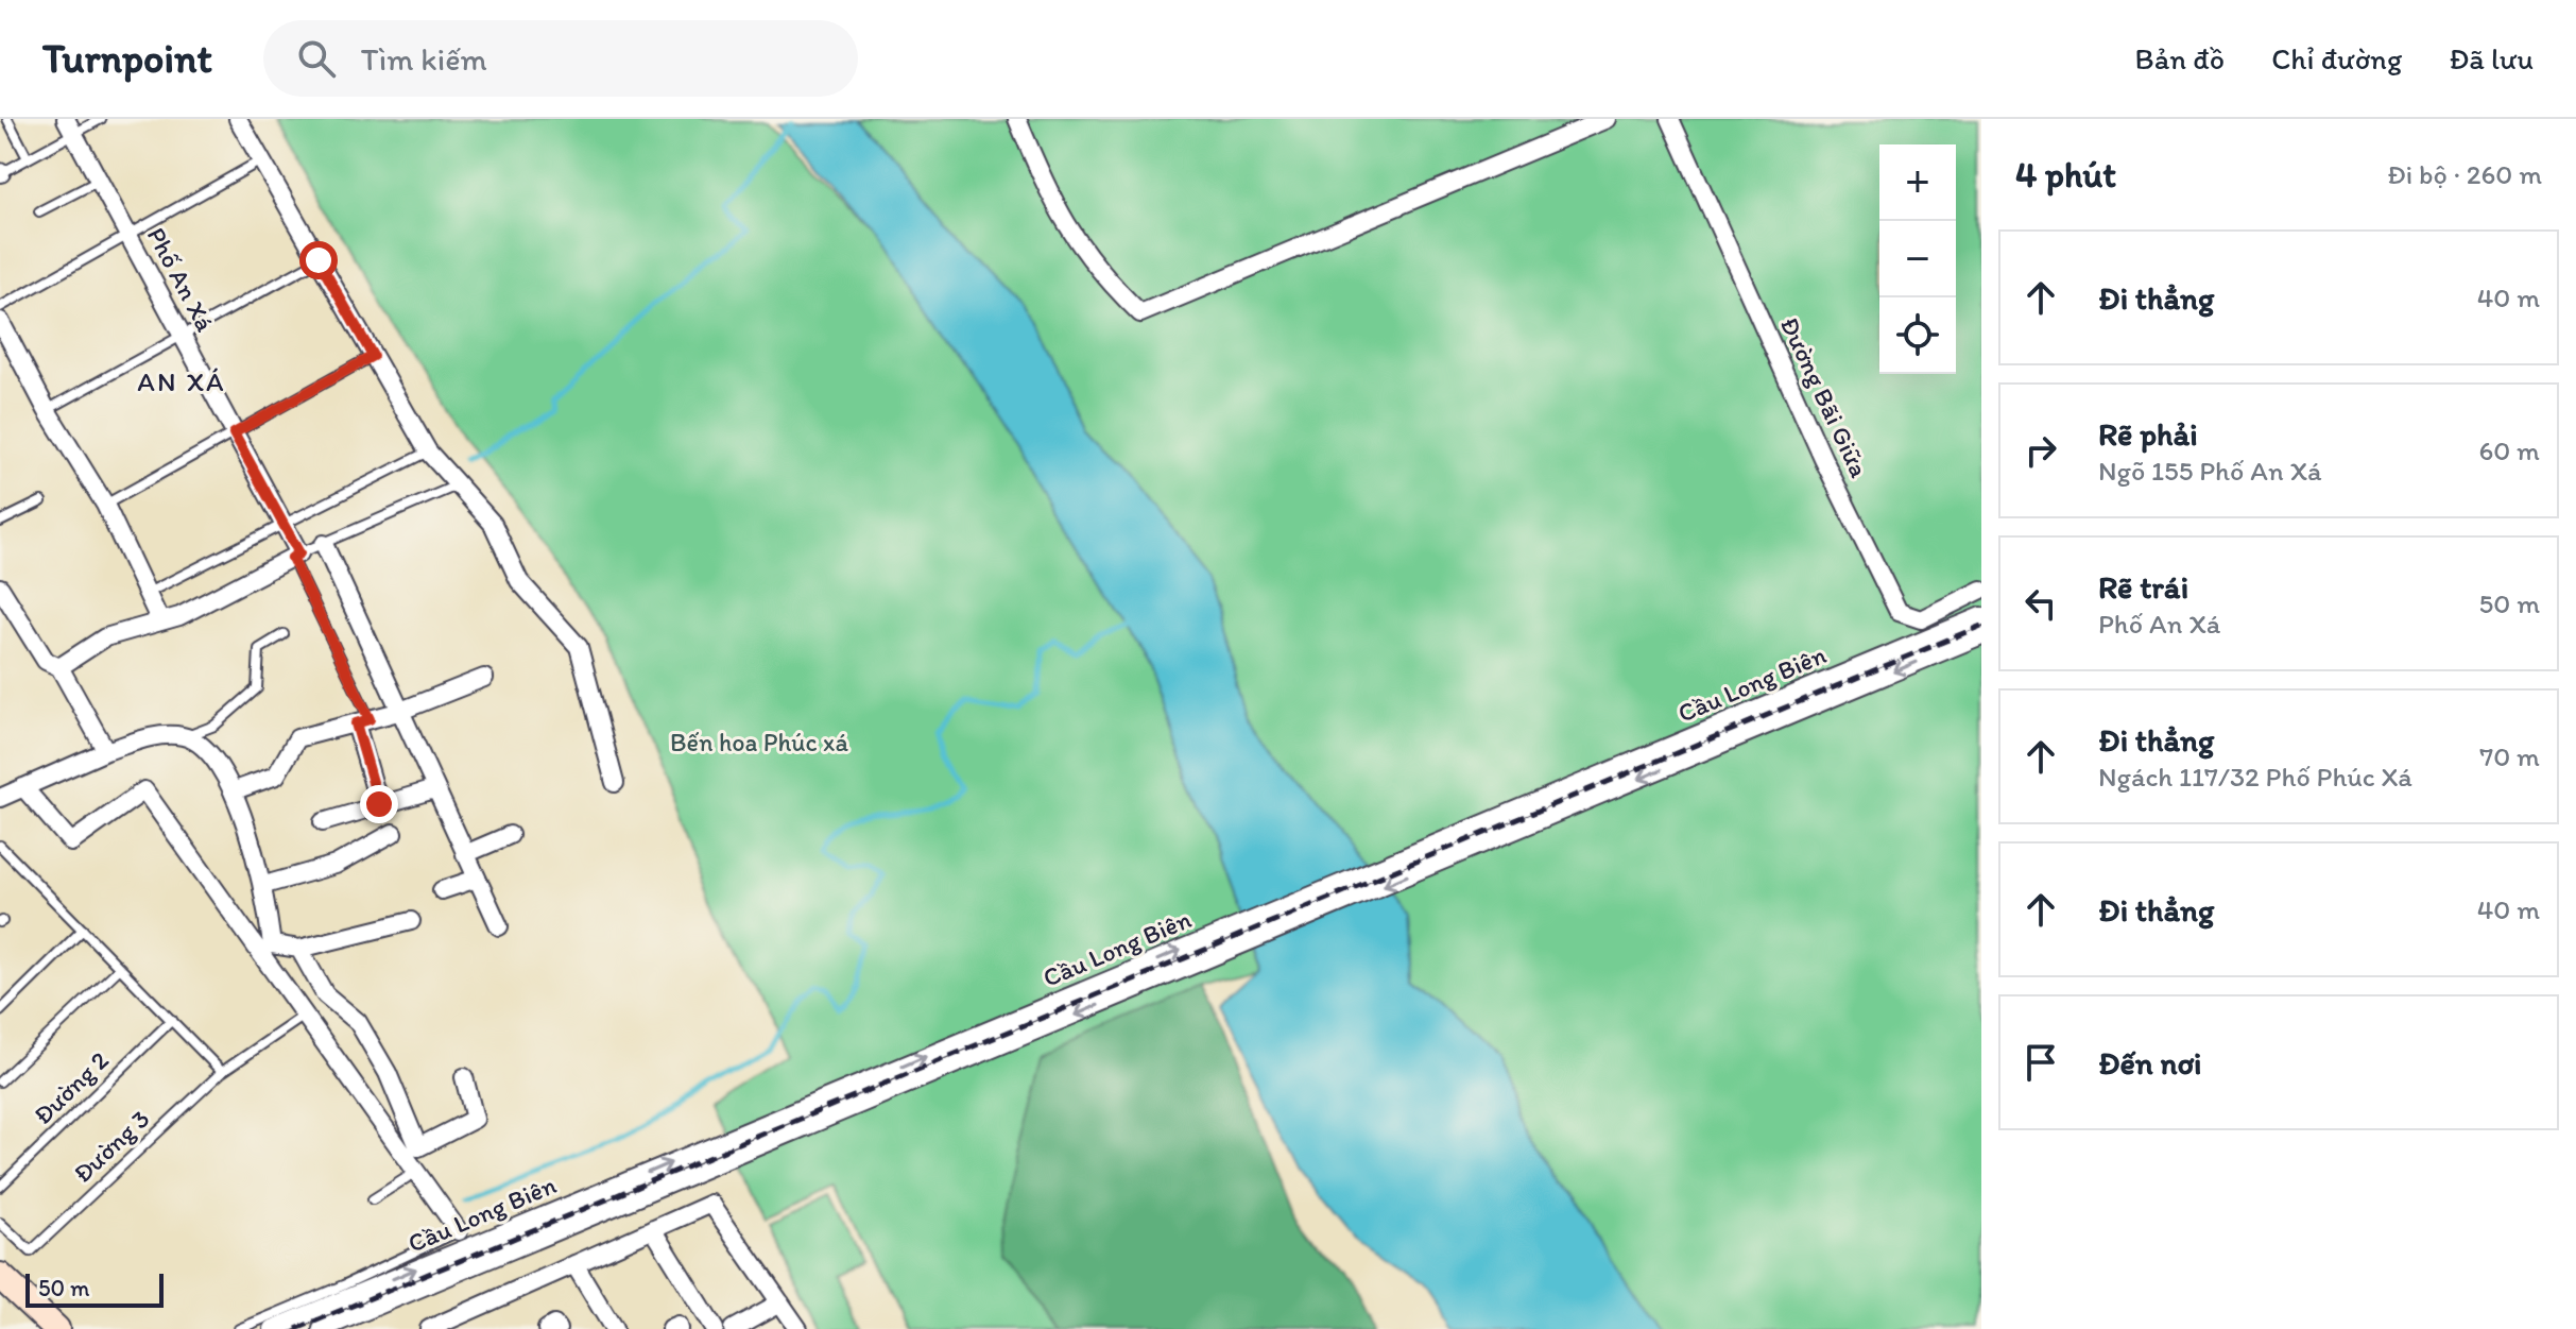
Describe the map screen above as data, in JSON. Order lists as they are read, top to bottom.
{
  "streets": {
    "street": ["Phố An Xá", "Đường Bãi Giữa", "Cầu Long Biên"],
    "lane": ["Đường 2", "Đường 3"]
  },
  "districts": ["AN XÁ"],
  "parks": ["Bến hoa Phúc xá"],
  "scale_bar": "50 m",
  "page": {
    "header": "Turnpoint",
    "search": "Tìm kiếm",
    "nav": ["Bản đồ", "Chỉ đường", "Đã lưu"],
    "heading": ["4 phút", "Đi bộ · 260 m"],
    "map_buttons": ["+", "−"],
    "list": [
      ["Đi thẳng", "40 m"],
      ["Rẽ phải", "Ngõ 155 Phố An Xá", "60 m"],
      ["Rẽ trái", "Phố An Xá", "50 m"],
      ["Đi thẳng", "Ngách 117/32 Phố Phúc Xá", "70 m"],
      ["Đi thẳng", "40 m"],
      "Đến nơi"
    ],
    "scale": "50 m"
  }
}
